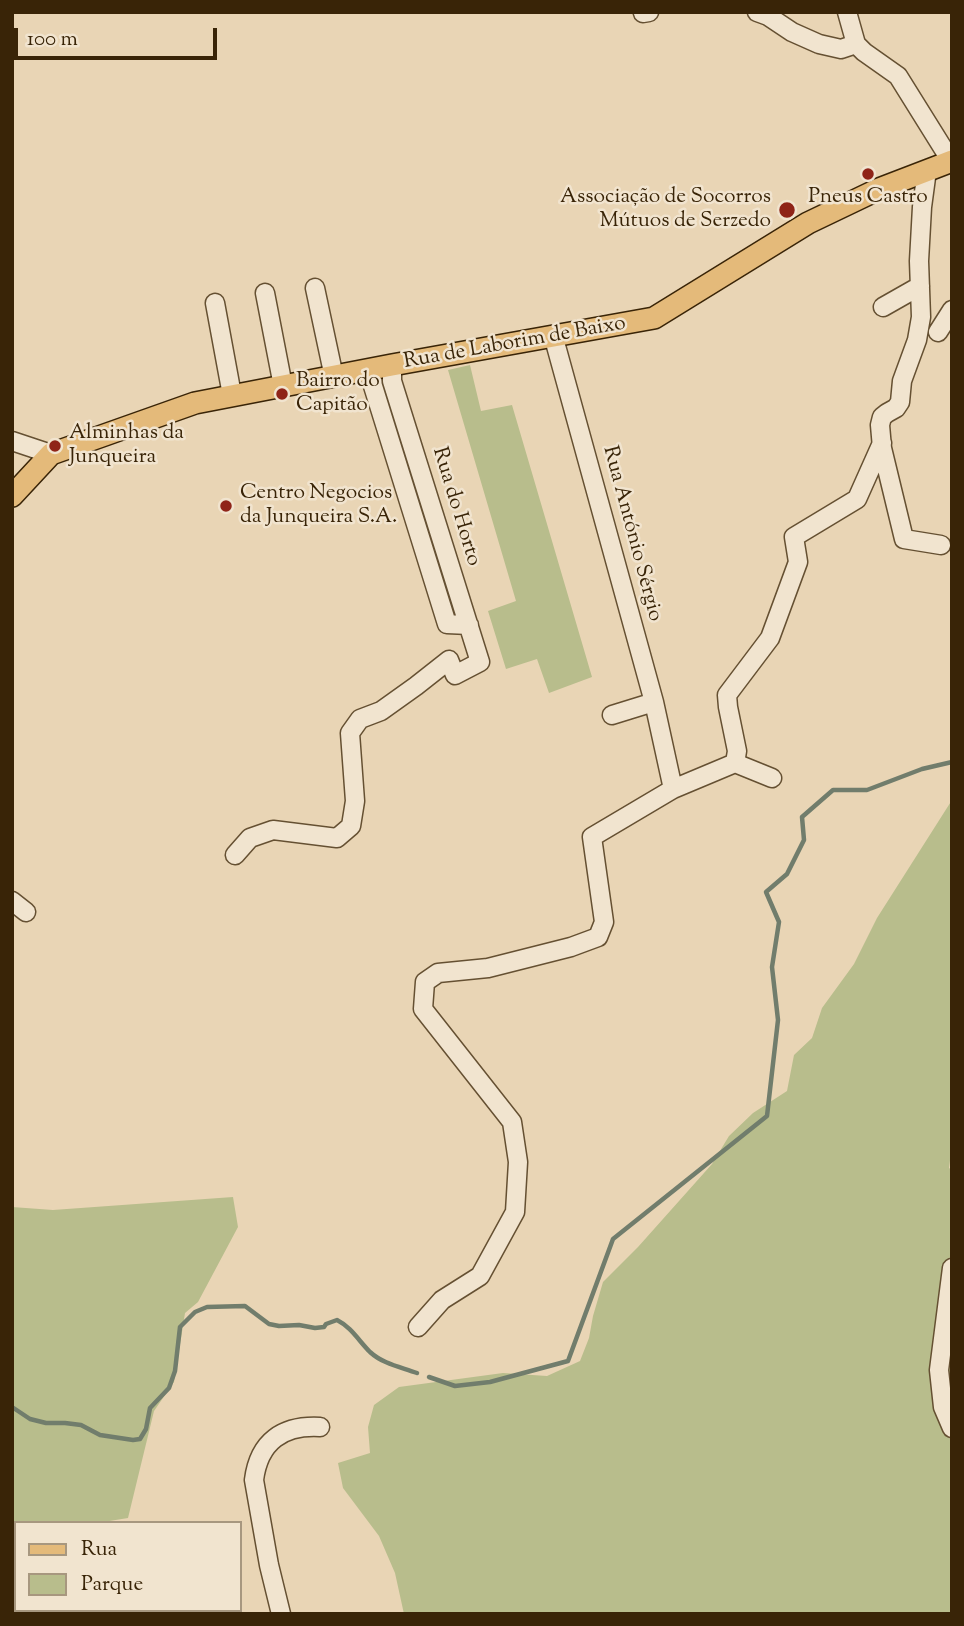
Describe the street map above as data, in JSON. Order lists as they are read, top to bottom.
{
  "streets": {
    "main road": ["Rua de Laborim de Baixo"],
    "street": ["Rua do Horto", "Rua António Sérgio"]
  },
  "crossings": [
    ["Rua de Laborim de Baixo", "Rua do Horto"],
    ["Rua de Laborim de Baixo", "Rua António Sérgio"]
  ],
  "places": [
    "Pneus Castro",
    "Associação de Socorros Mútuos de Serzedo",
    "Bairro do Capitão",
    "Alminhas da Junqueira",
    "Centro Negocios da Junqueira S.A."
  ],
  "legend": ["Rua", "Parque"],
  "scale_bar": "100 m"
}
